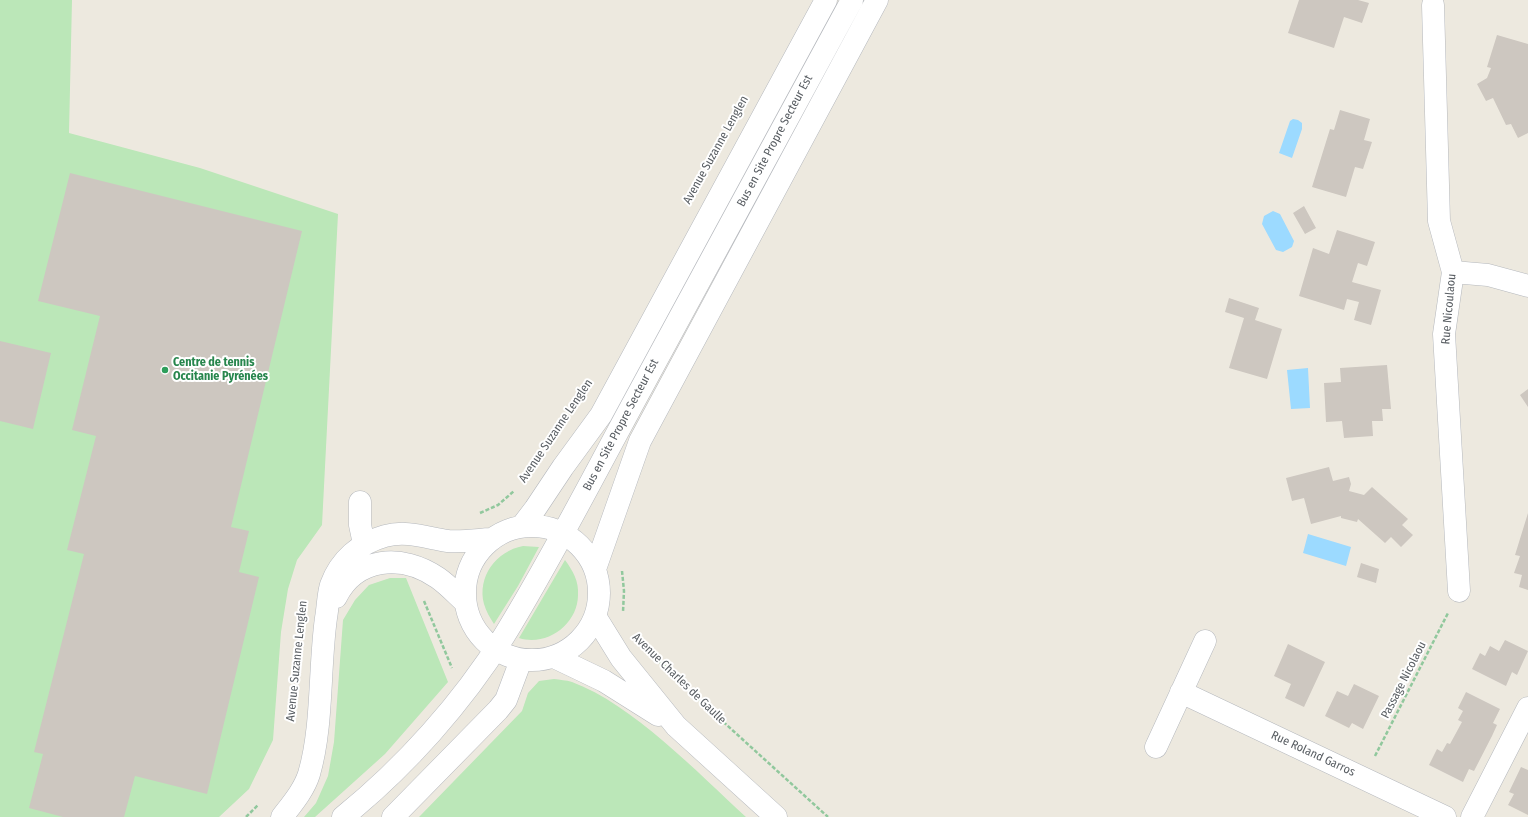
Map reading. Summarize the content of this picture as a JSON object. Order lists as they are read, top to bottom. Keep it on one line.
{"streets":{"street":["Bus en Site Propre Secteur Est","Avenue Suzanne Lenglen","Rue Nicoulaou","Avenue Charles de Gaulle","Rue Roland Garros"],"path":["Passage Nicolaou"]},"crossings":[["Rue Nicoulaou","Passage Nicolaou"],["Passage Nicolaou","Rue Roland Garros"]],"places":["Centre de tennis Occitanie Pyrénées"]}
